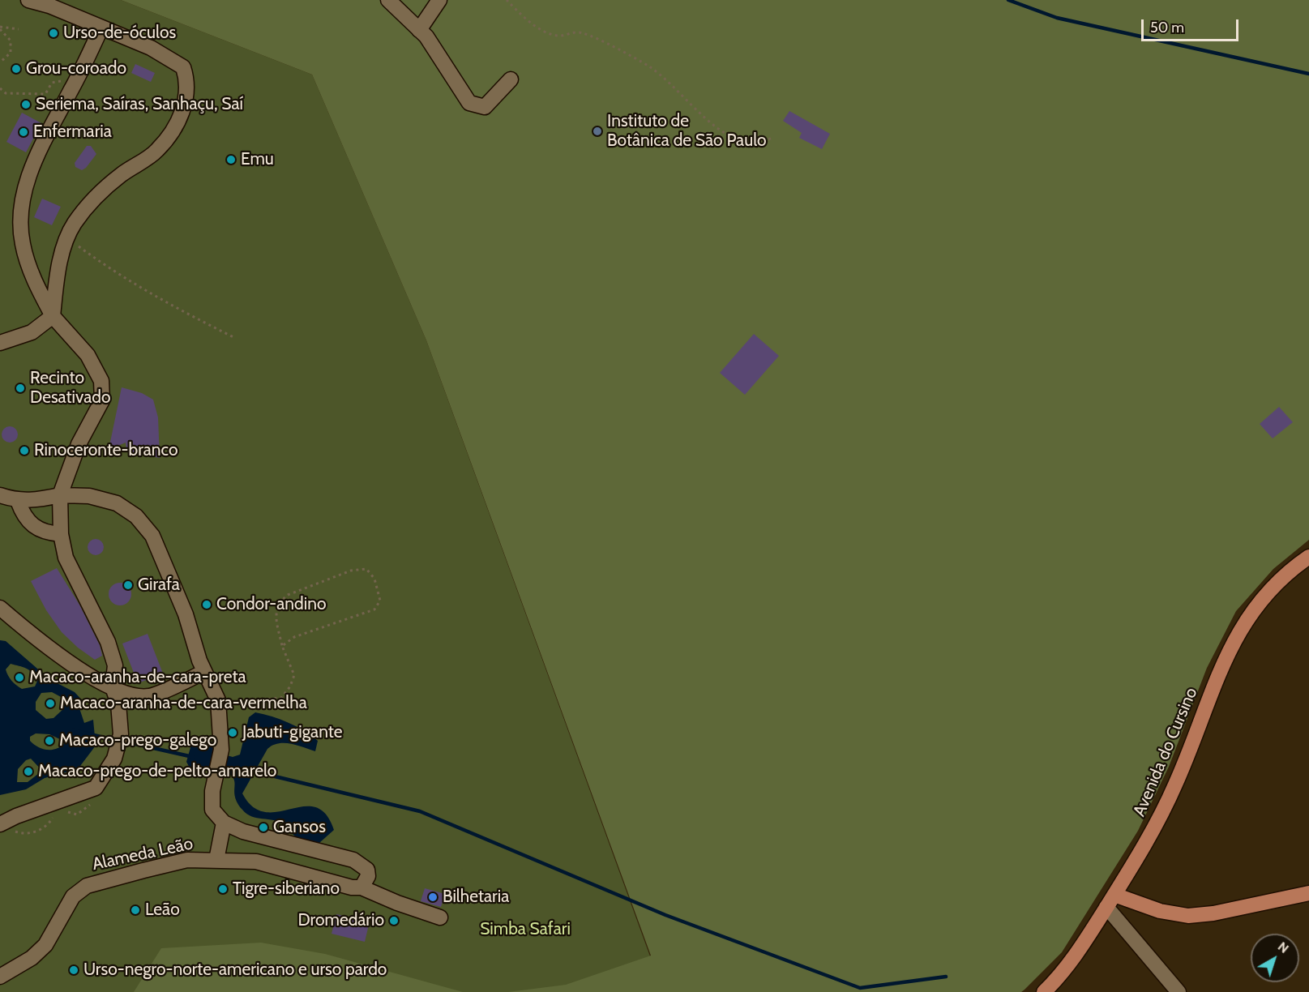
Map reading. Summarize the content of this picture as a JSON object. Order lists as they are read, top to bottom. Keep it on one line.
{"streets":{"main road":["Avenida do Cursino"],"street":["Alameda Leão"]},"parks":["Simba Safari"],"places":["Urso-de-óculos","Grou-coroado","Seriema, Saíras, Sanhaçu, Saí","Instituto de Botânica de São Paulo","Enfermaria","Emu","Recinto Desativado","Rinoceronte-branco","Girafa","Condor-andino","Macaco-aranha-de-cara-preta","Macaco-aranha-de-cara-vermelha","Jabuti-gigante","Macaco-prego-galego","Macaco-prego-de-pelto-amarelo","Gansos","Tigre-siberiano","Bilhetaria","Leão","Dromedário","Urso-negro-norte-americano e urso pardo"],"scale_bar":"50 m","north":"top right"}
